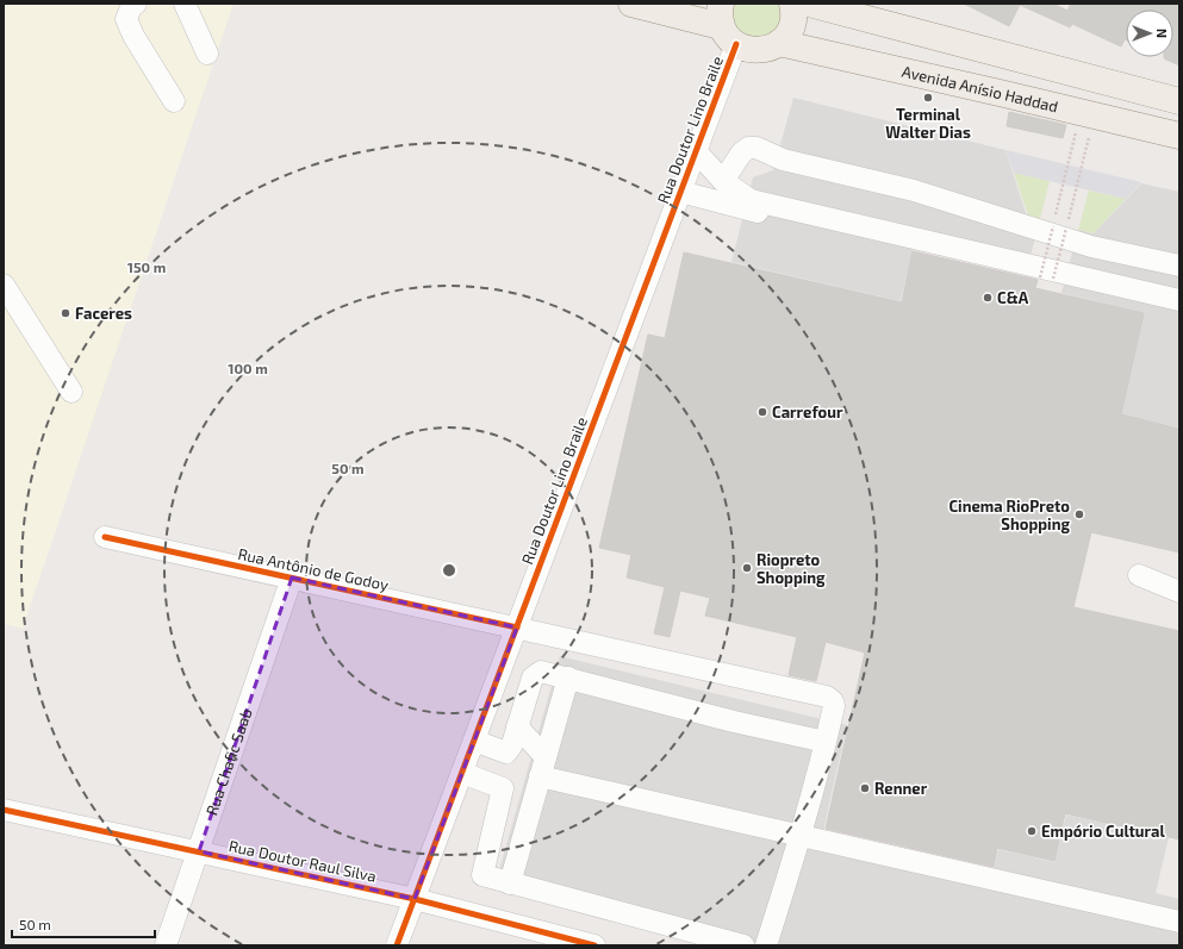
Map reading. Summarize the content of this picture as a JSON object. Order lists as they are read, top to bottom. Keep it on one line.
{"streets":{"main road":["Avenida Anísio Haddad"],"street":["Rua Doutor Lino Braile","Rua Antônio de Godoy","Rua Chafic Saab","Rua Doutor Raul Silva"]},"crossings":[["Rua Doutor Lino Braile","Rua Antônio de Godoy"],["Rua Doutor Lino Braile","Rua Doutor Raul Silva"],["Rua Antônio de Godoy","Rua Chafic Saab"],["Rua Chafic Saab","Rua Doutor Raul Silva"]],"places":["Terminal Walter Dias","C&A","Faceres","Carrefour","Cinema RioPreto Shopping","Riopreto Shopping","Renner","Empório Cultural"],"scale_bar":"50 m","north":"right","rings":["150 m","100 m","50 m"]}
